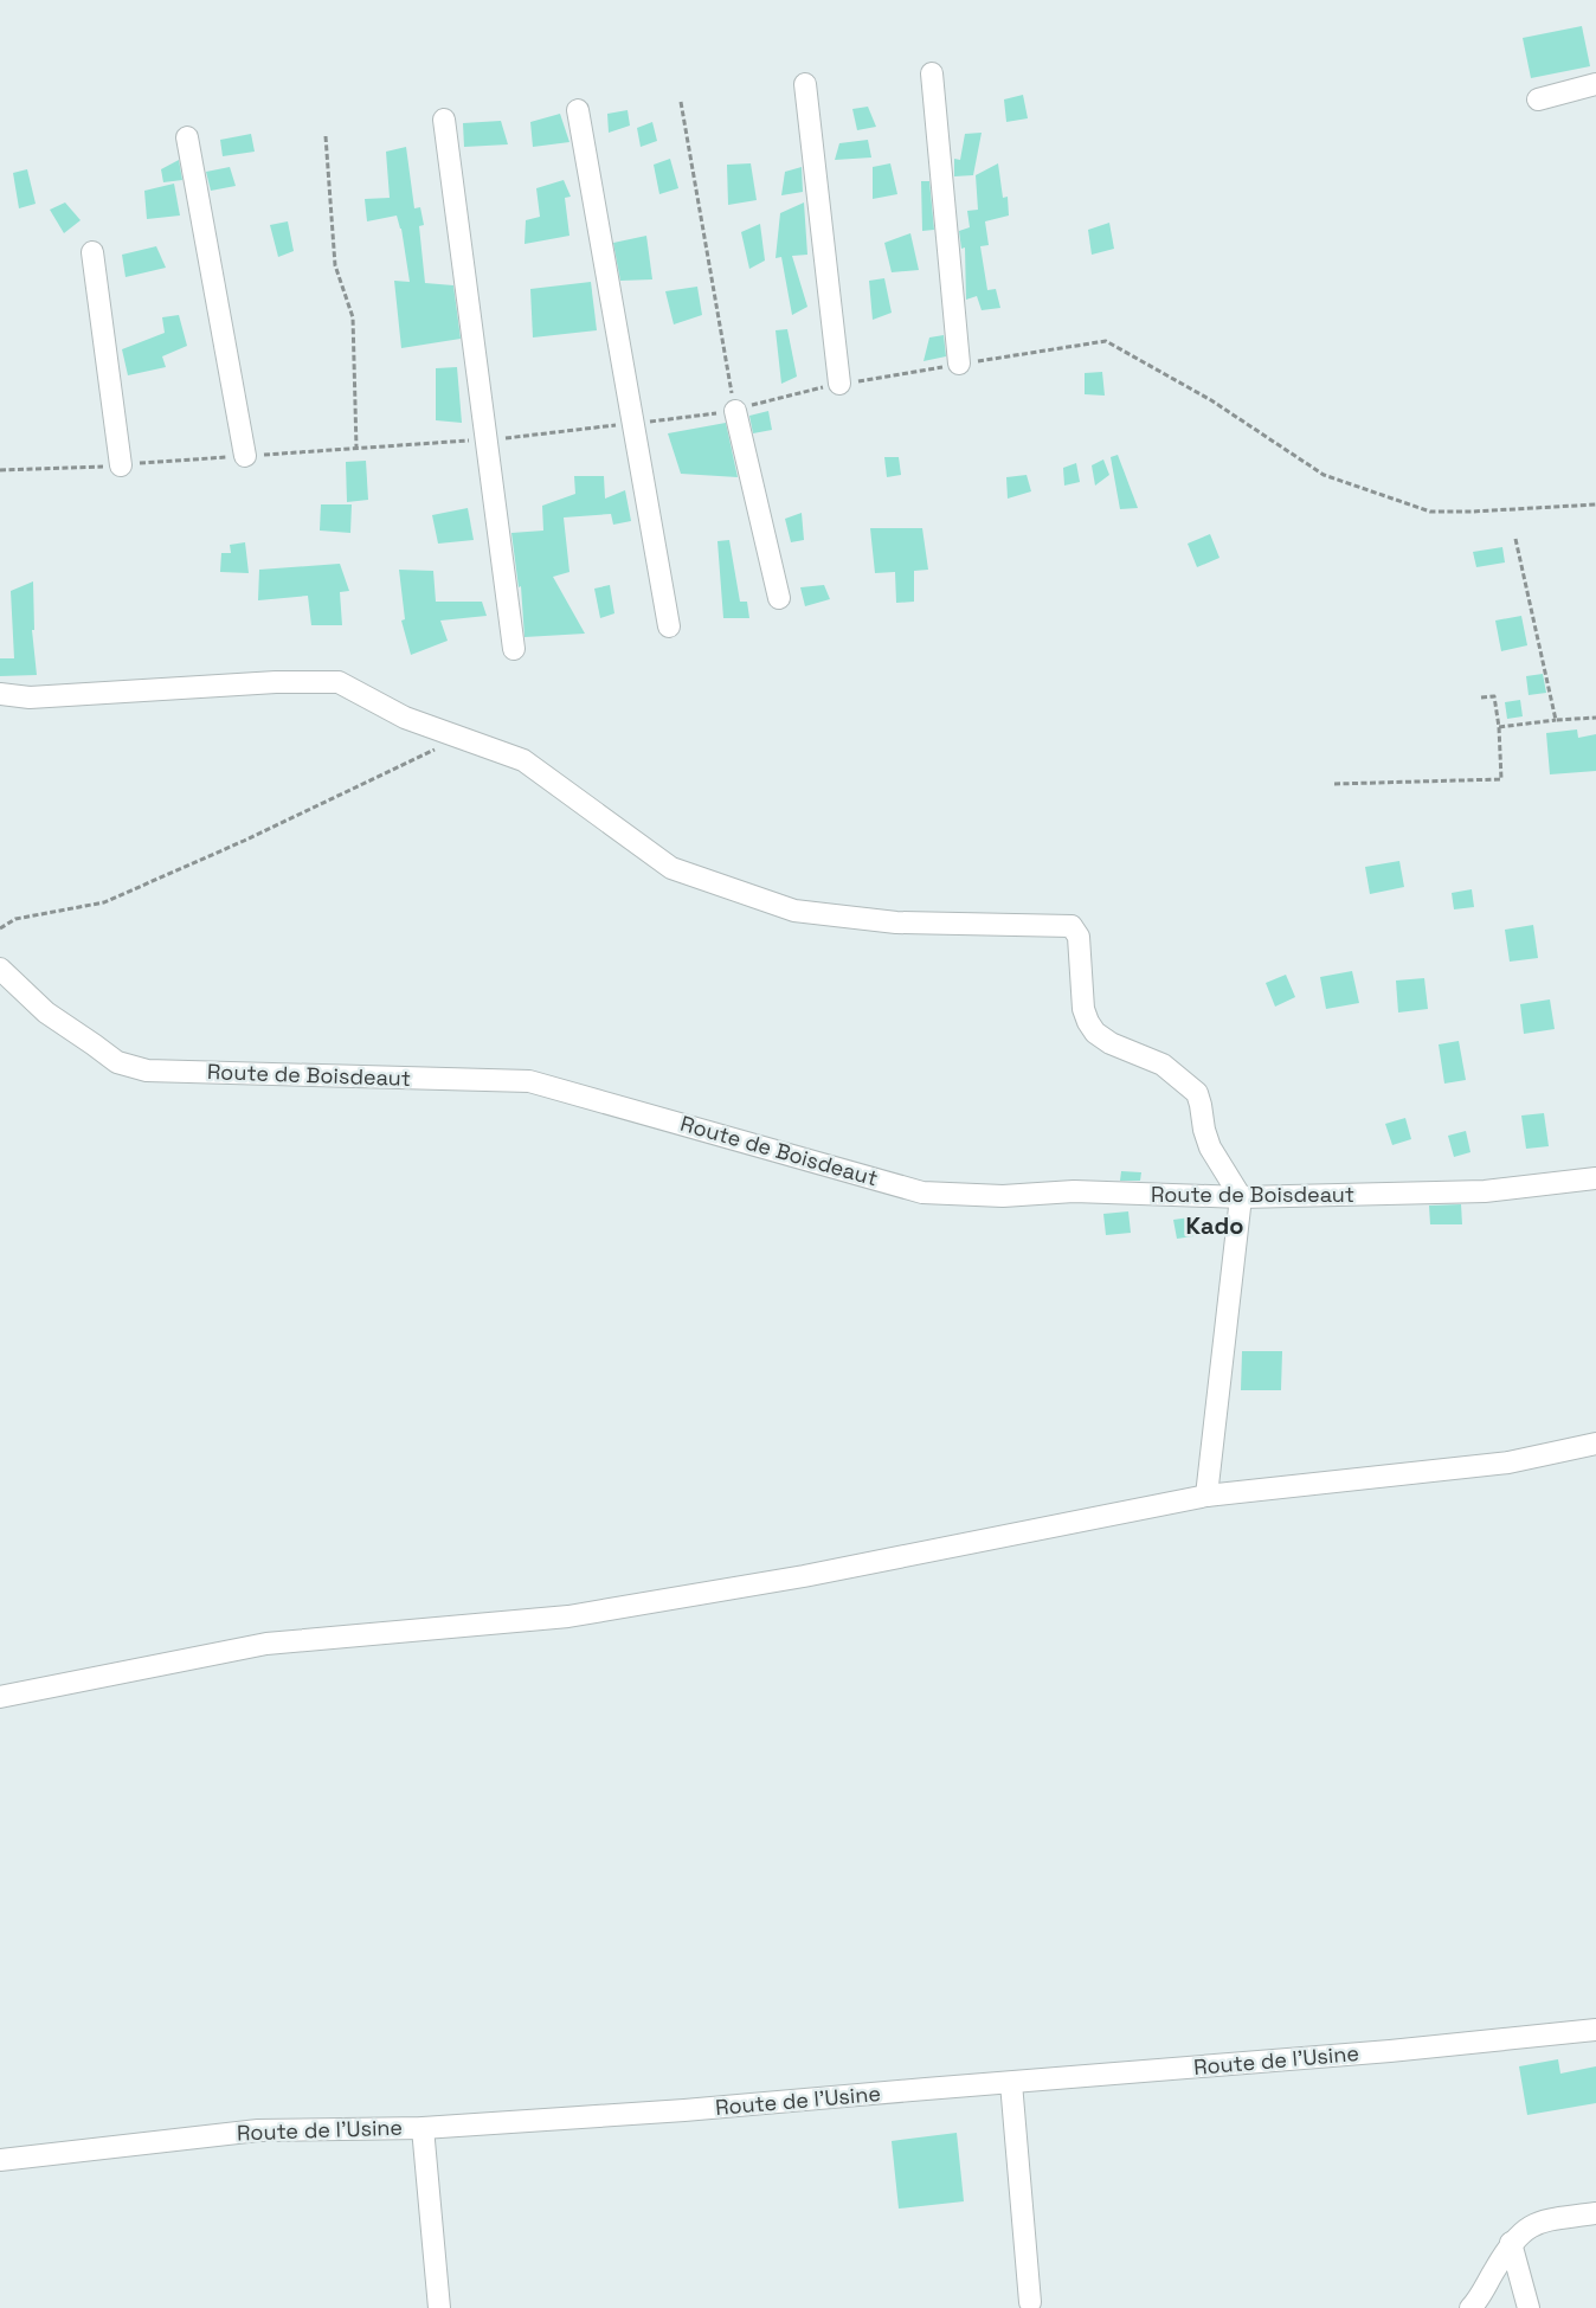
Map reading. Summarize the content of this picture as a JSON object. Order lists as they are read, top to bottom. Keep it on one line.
{"streets":{"street":["Route de Boisdeaut","Route de l'Usine"]},"districts":["Kado"]}
